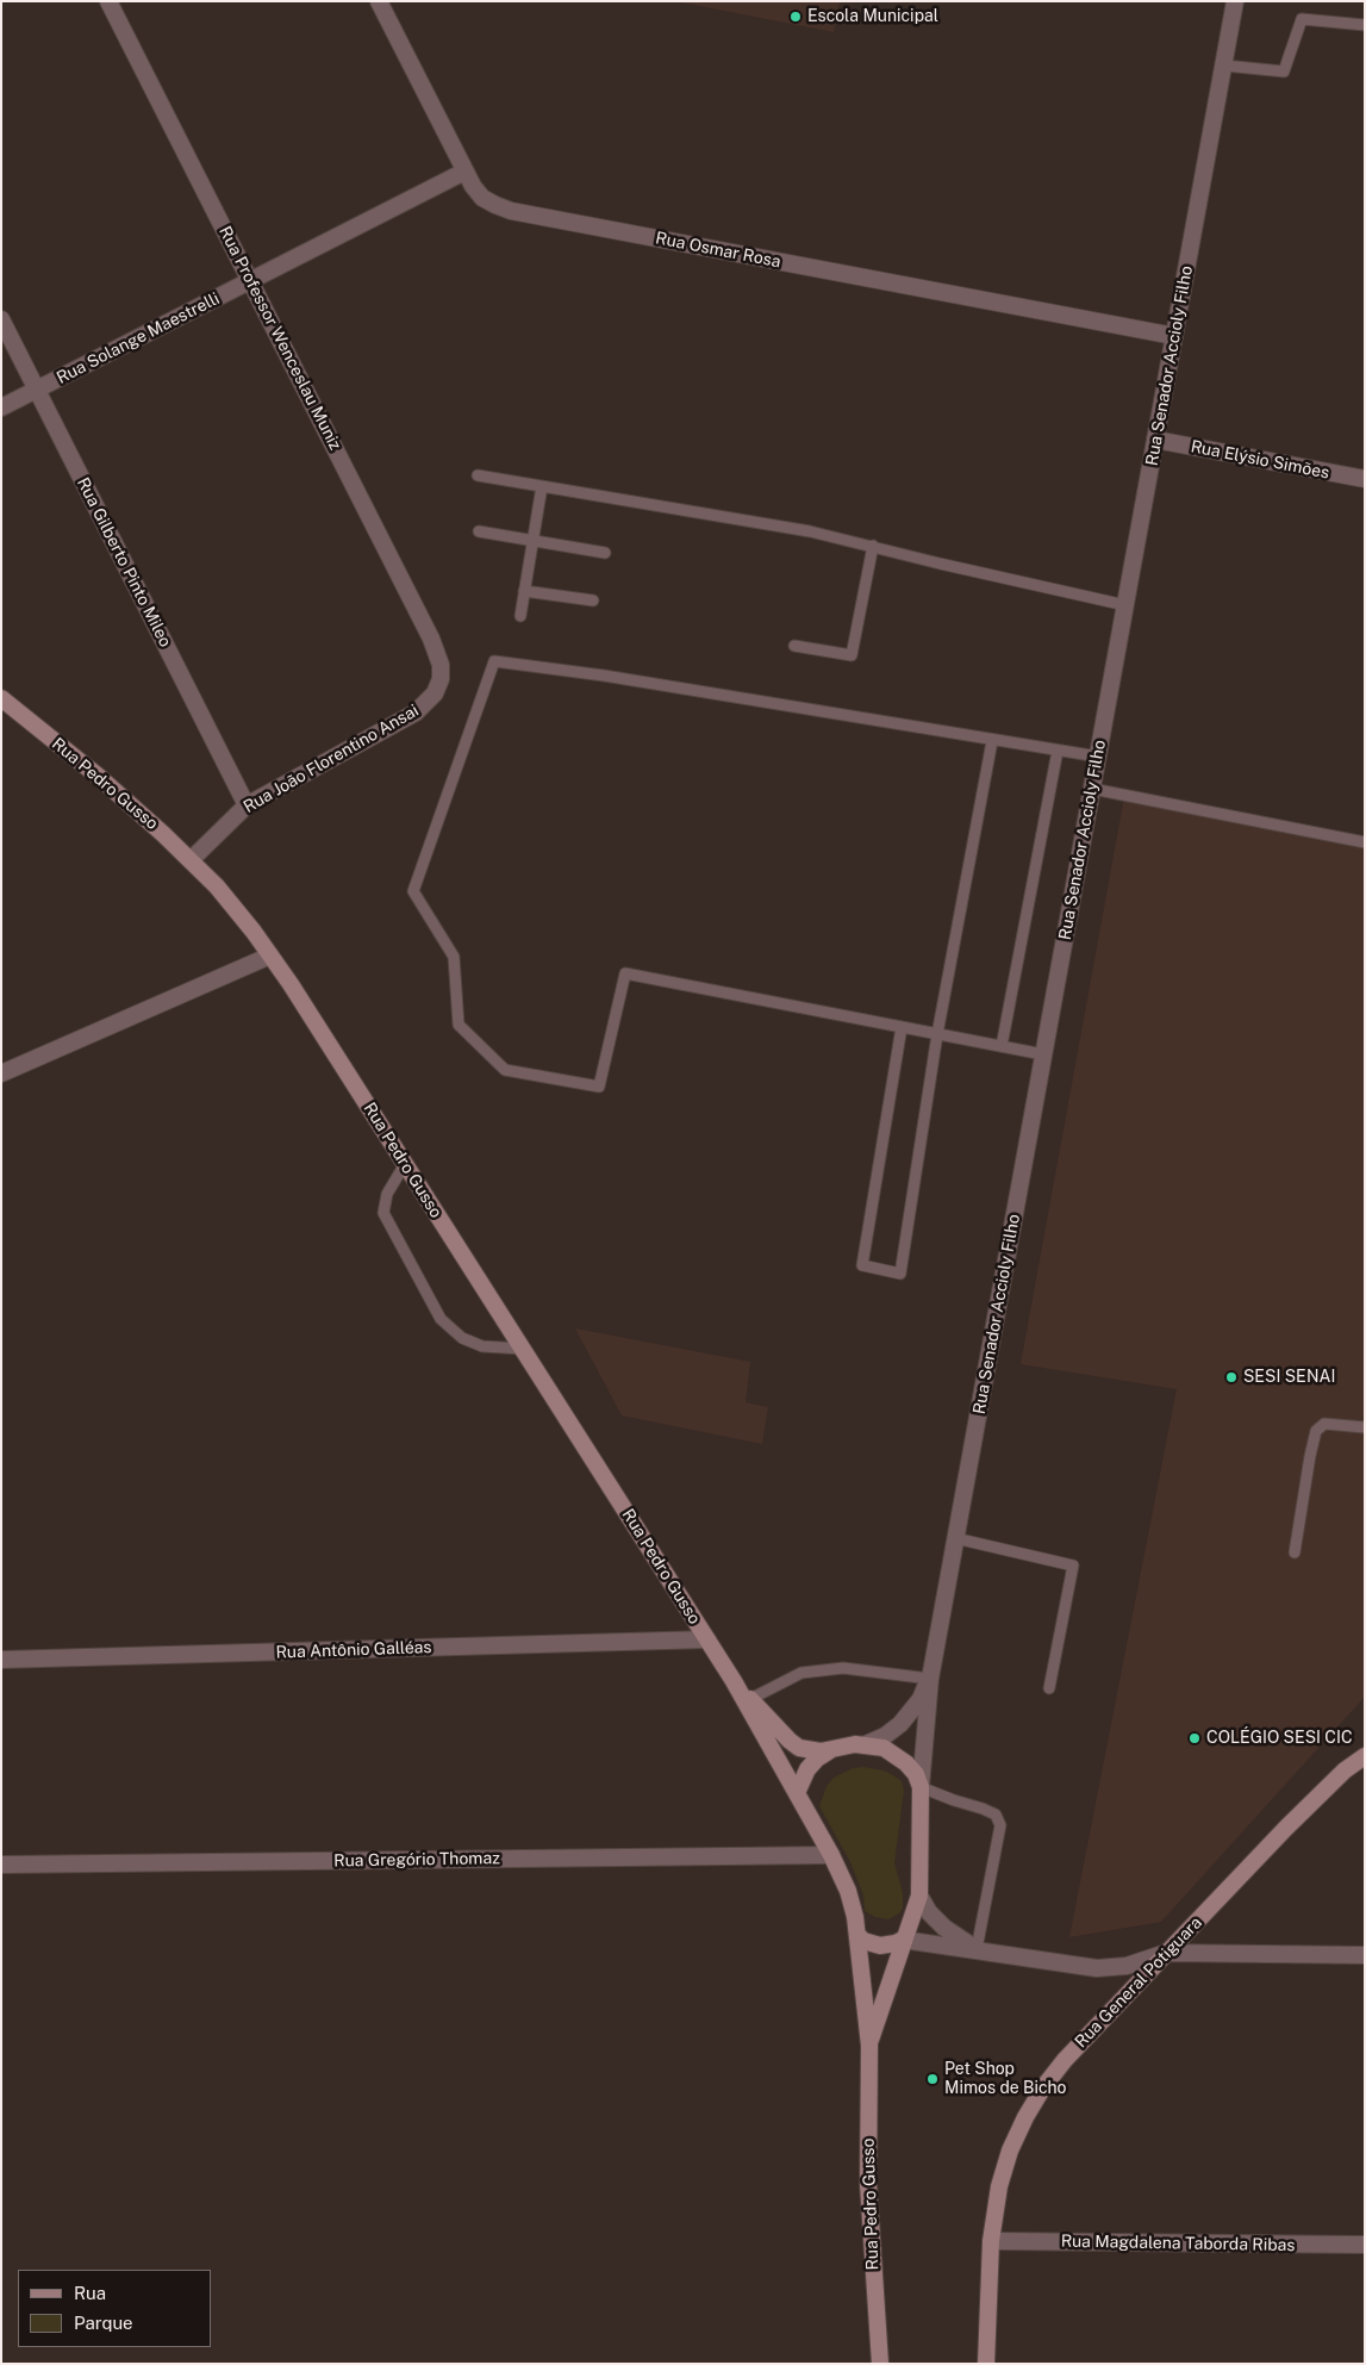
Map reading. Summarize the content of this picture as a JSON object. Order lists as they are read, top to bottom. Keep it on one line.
{"streets":{"main road":["Rua Pedro Gusso","Rua General Potiguara"],"street":["Rua Osmar Rosa","Rua Solange Maestrelli","Rua Professor Wenceslau Muniz","Rua Senador Accioly Filho","Rua Elýsio Simões","Rua Gilberto Pinto Mileo","Rua João Florentino Ansai","Rua Antônio Galléas","Rua Gregório Thomaz","Rua Magdalena Taborda Ribas"]},"crossings":[["Rua Osmar Rosa","Rua Solange Maestrelli"],["Rua Osmar Rosa","Rua Senador Accioly Filho"],["Rua Solange Maestrelli","Rua Professor Wenceslau Muniz"],["Rua Solange Maestrelli","Rua Gilberto Pinto Mileo"],["Rua Professor Wenceslau Muniz","Rua João Florentino Ansai"],["Rua Senador Accioly Filho","Rua Elýsio Simões"],["Rua Senador Accioly Filho","Rua Pedro Gusso"],["Rua Gilberto Pinto Mileo","Rua João Florentino Ansai"],["Rua João Florentino Ansai","Rua Pedro Gusso"],["Rua Pedro Gusso","Rua Antônio Galléas"],["Rua Pedro Gusso","Rua Gregório Thomaz"],["Rua General Potiguara","Rua Magdalena Taborda Ribas"]],"places":["Escola Municipal","SESI SENAI","COLÉGIO SESI CIC","Pet Shop Mimos de Bicho"],"legend":["Rua","Parque"]}
